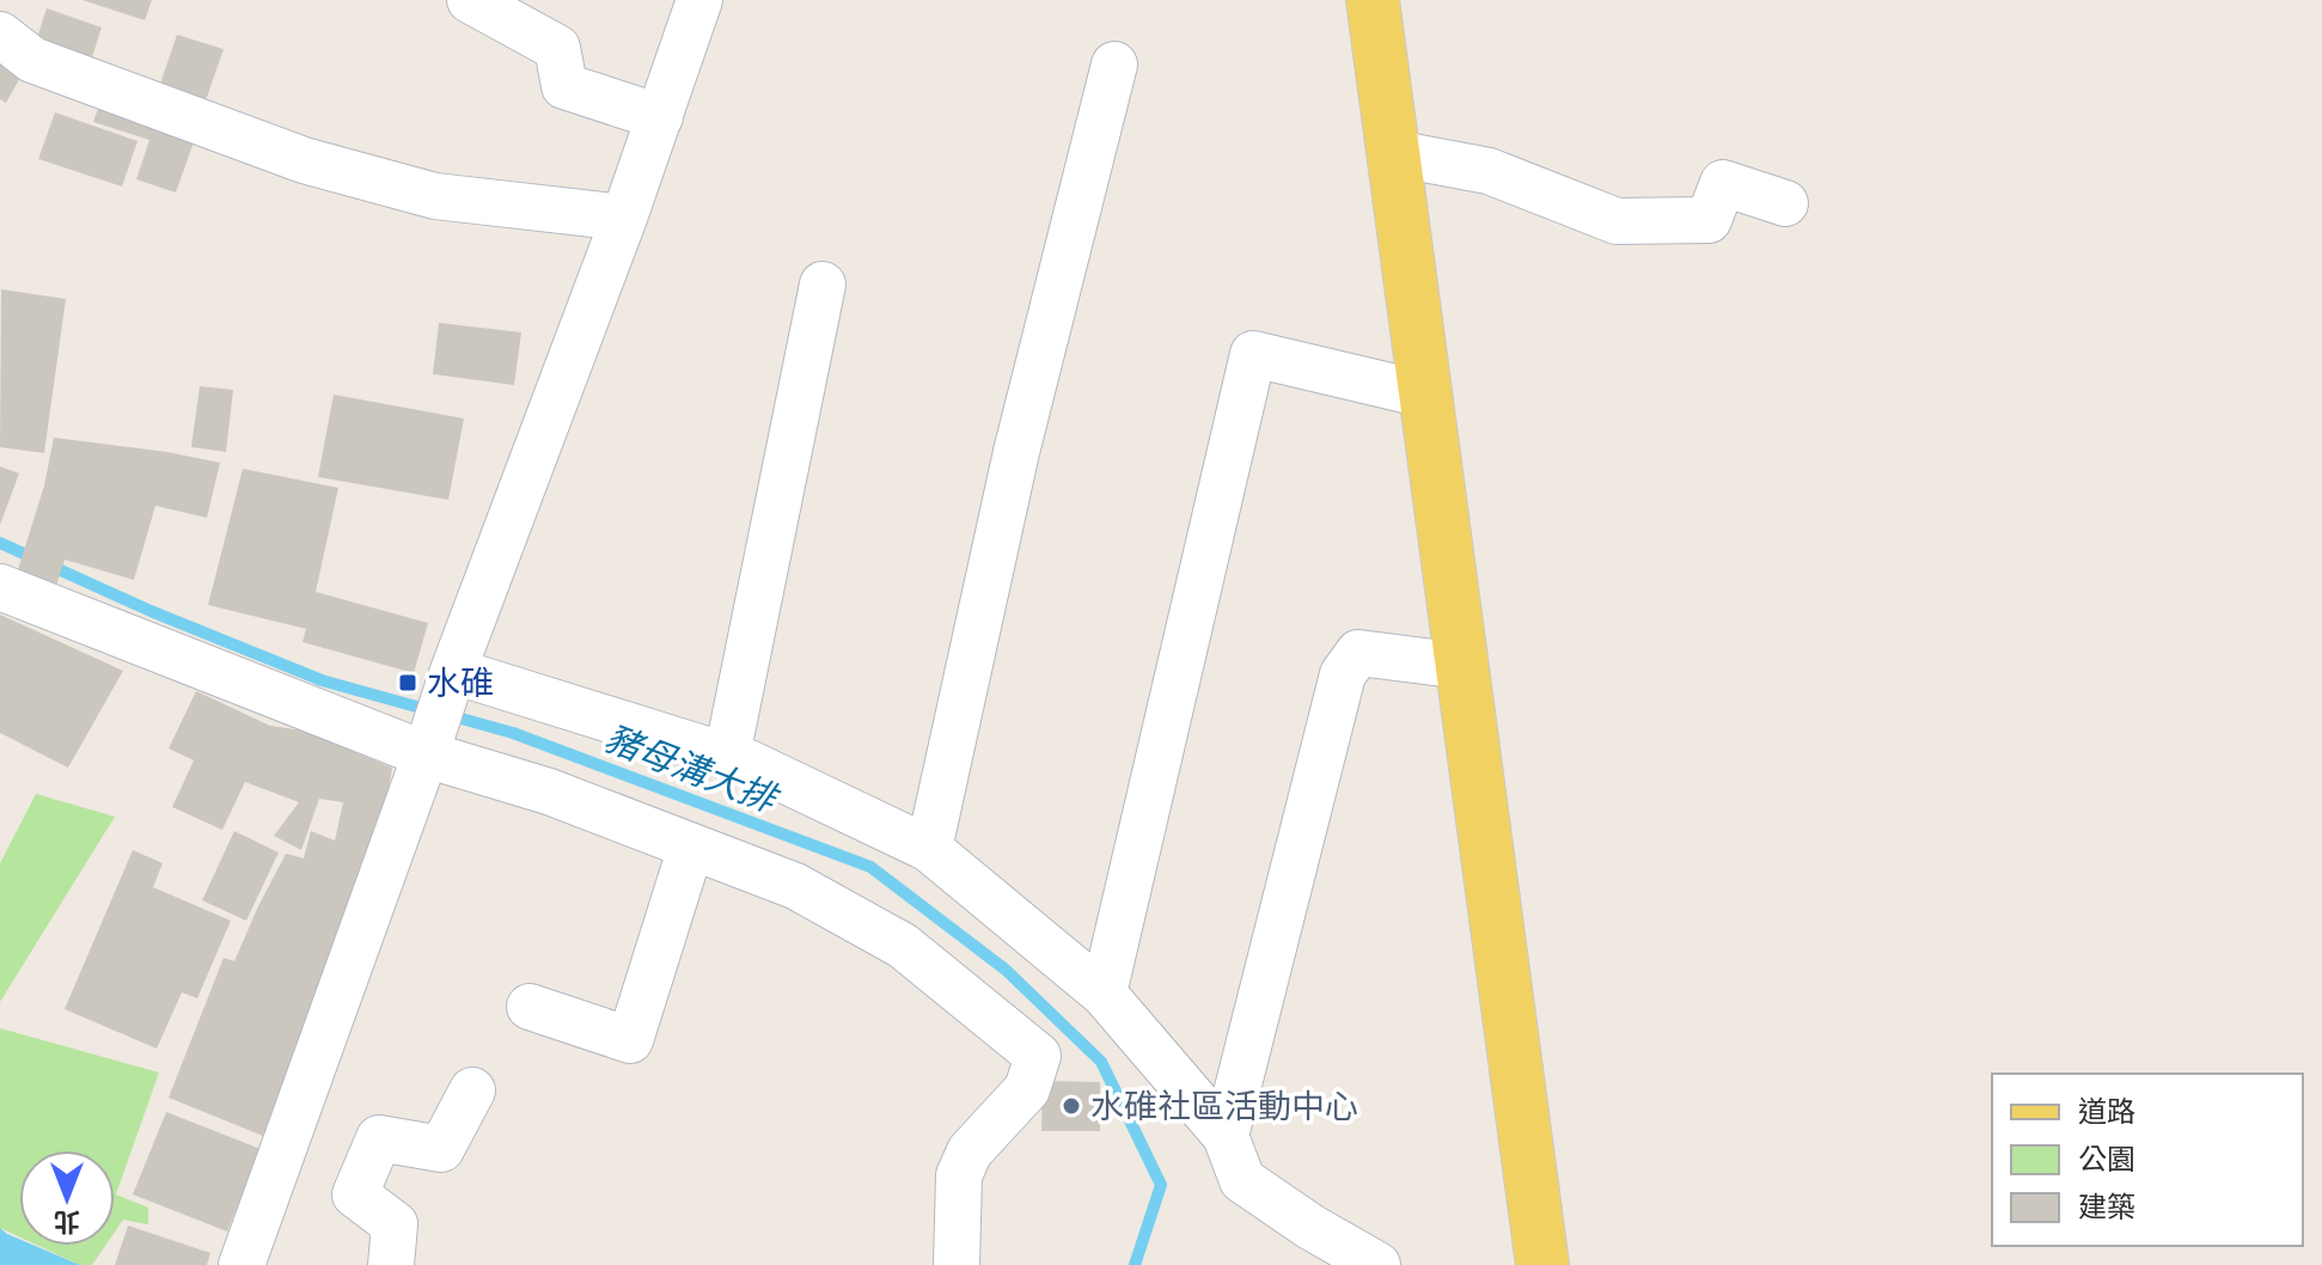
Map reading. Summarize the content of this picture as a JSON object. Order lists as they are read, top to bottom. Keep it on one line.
{"water":["豬母溝大排"],"places":{"transit":["水碓"],"other":["水碓社區活動中心"]},"legend":["道路","公園","建築"],"north":"bottom"}
